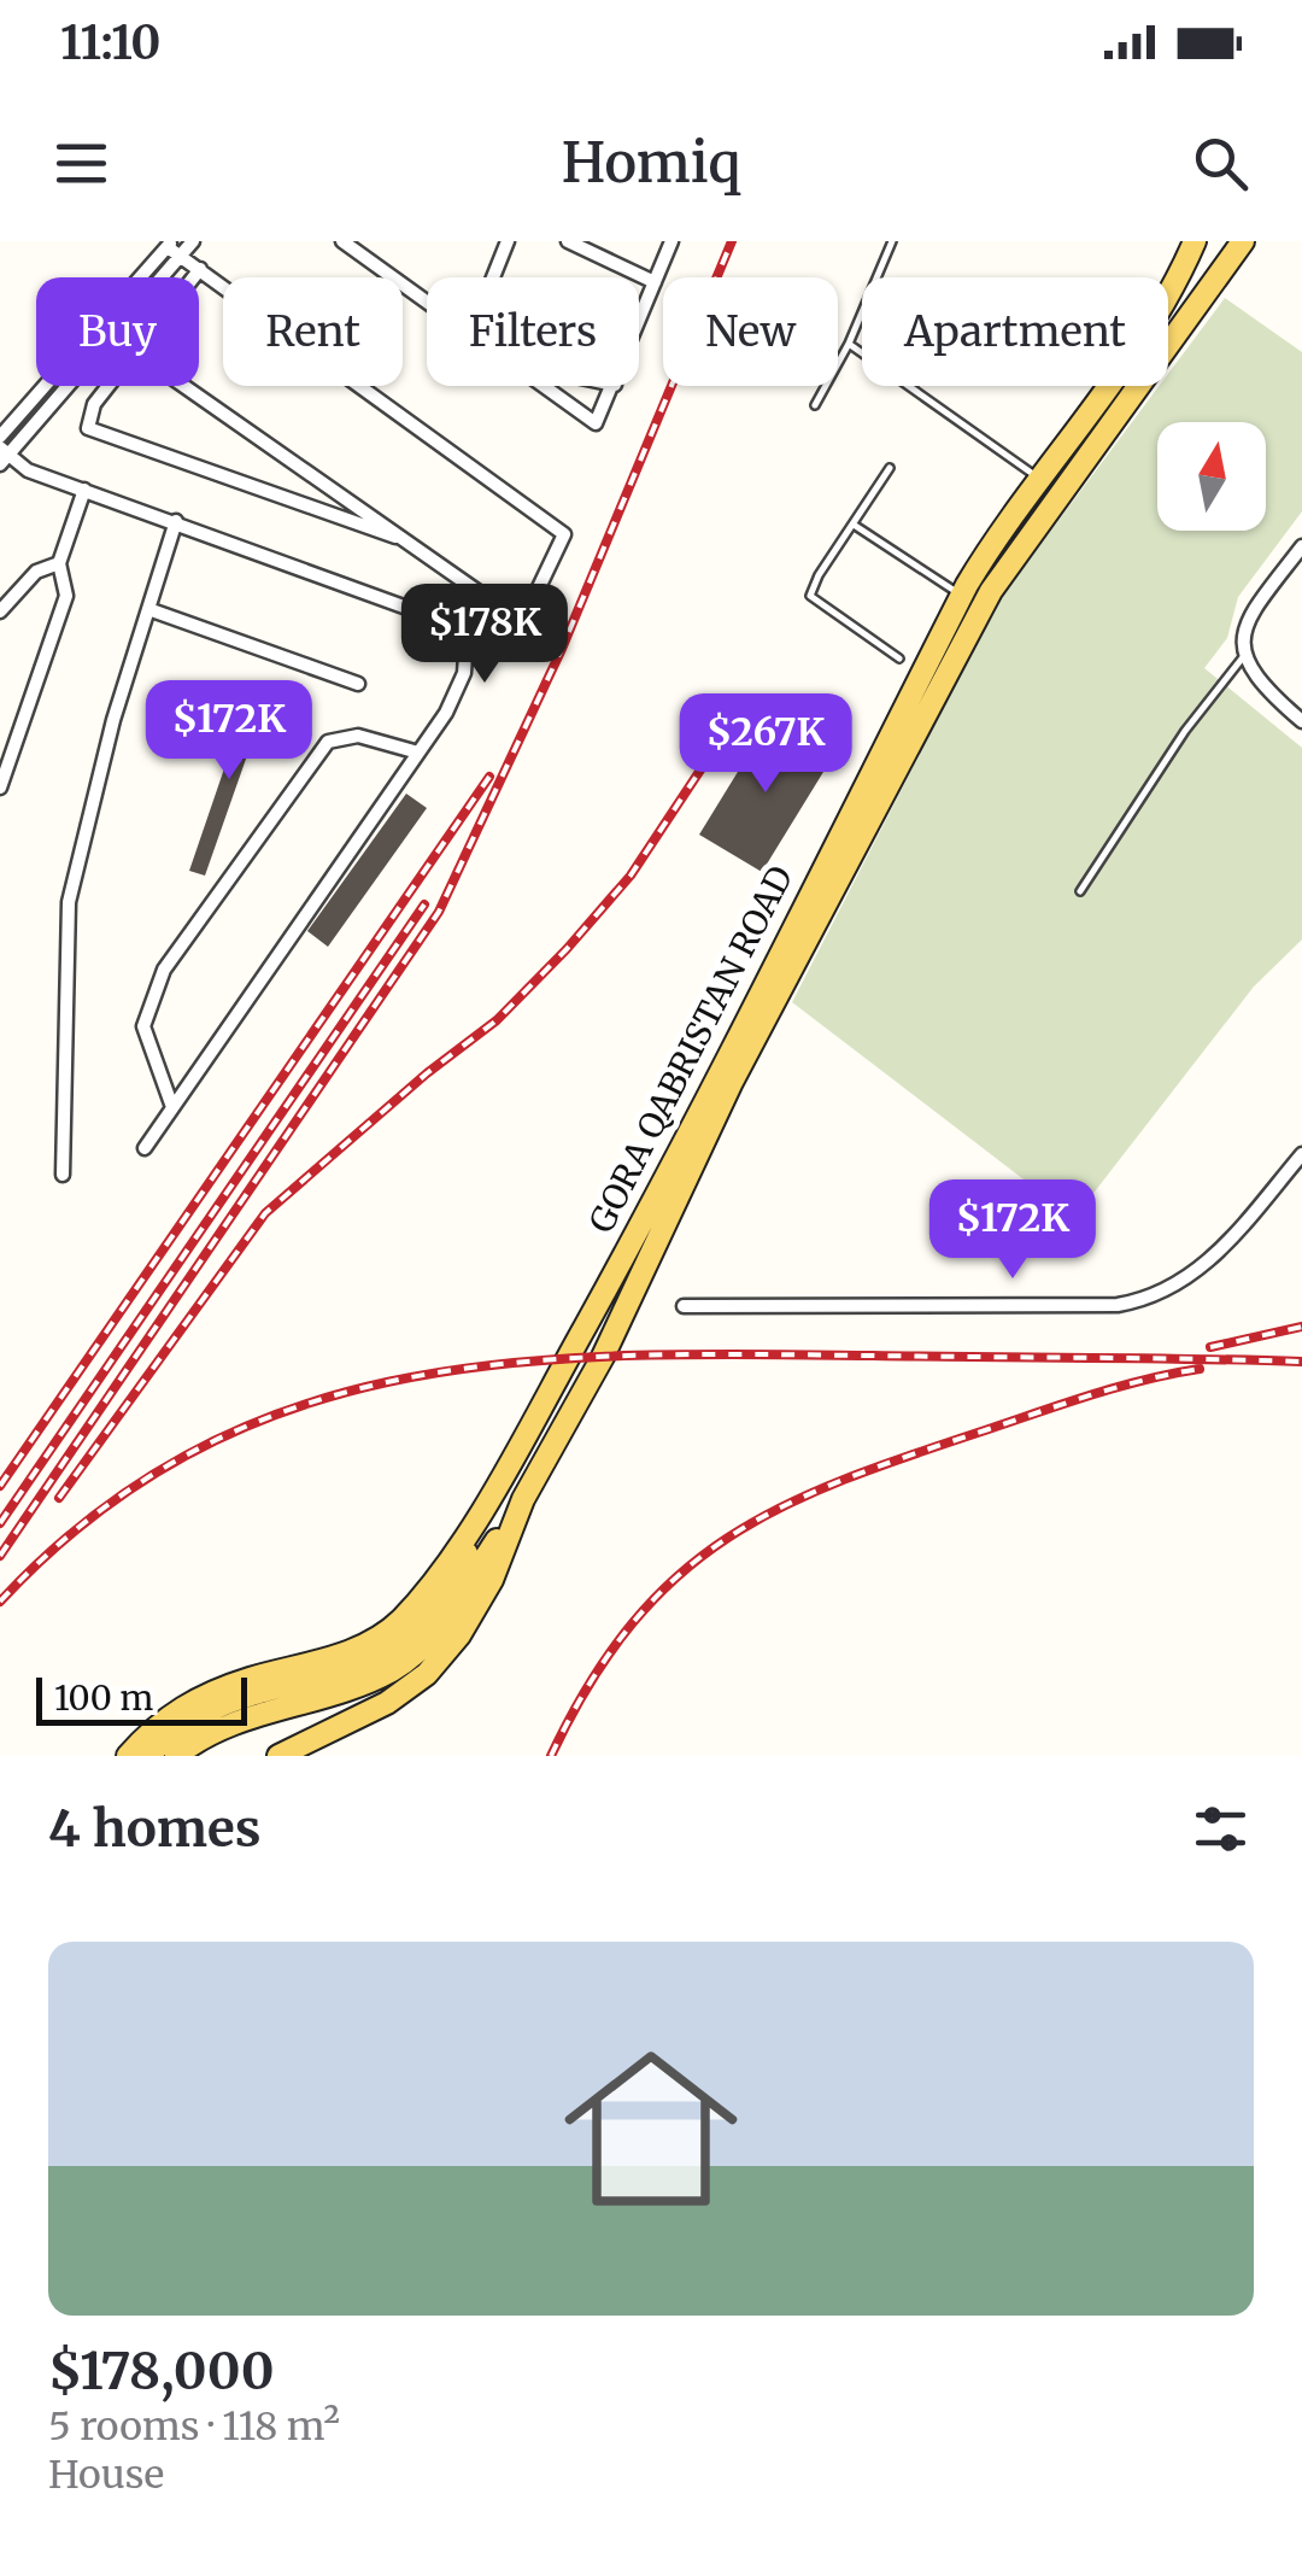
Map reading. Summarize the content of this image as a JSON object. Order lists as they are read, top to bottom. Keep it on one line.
{"streets":{"main road":["GORA QABRISTAN ROAD"]},"scale_bar":"100 m","north":"top","page":{"status":"11:10","header":"Homiq","chip":["Buy","Rent","Filters","New","Apartment"],"price":["$178K","$172K","$267K","$172K"],"scale":"100 m","heading":"4 homes","list":[{"name":"$178,000","note":"5 rooms · 118 m² · House"}]}}
